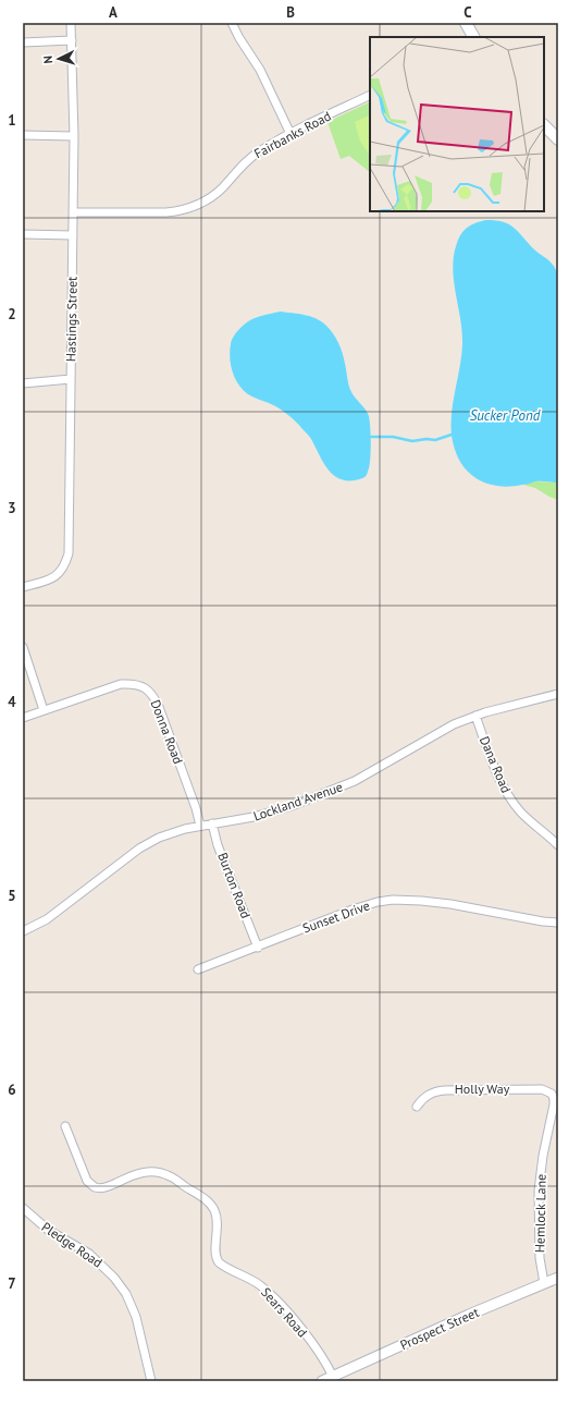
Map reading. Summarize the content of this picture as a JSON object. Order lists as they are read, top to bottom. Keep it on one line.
{"streets":{"street":["Fairbanks Road","Hastings Street","Donna Road","Dana Road","Lockland Avenue","Burton Road","Sunset Drive","Holly Way","Hemlock Lane","Pledge Road","Sears Road","Prospect Street"]},"crossings":[["Fairbanks Road","Hastings Street"],["Donna Road","Lockland Avenue"],["Dana Road","Lockland Avenue"],["Lockland Avenue","Burton Road"],["Burton Road","Sunset Drive"],["Holly Way","Hemlock Lane"],["Hemlock Lane","Prospect Street"],["Sears Road","Prospect Street"]],"water":["Sucker Pond"],"north":"left","grid":{"columns":["A","B","C"],"rows":["1","2","3","4","5","6","7"]}}
